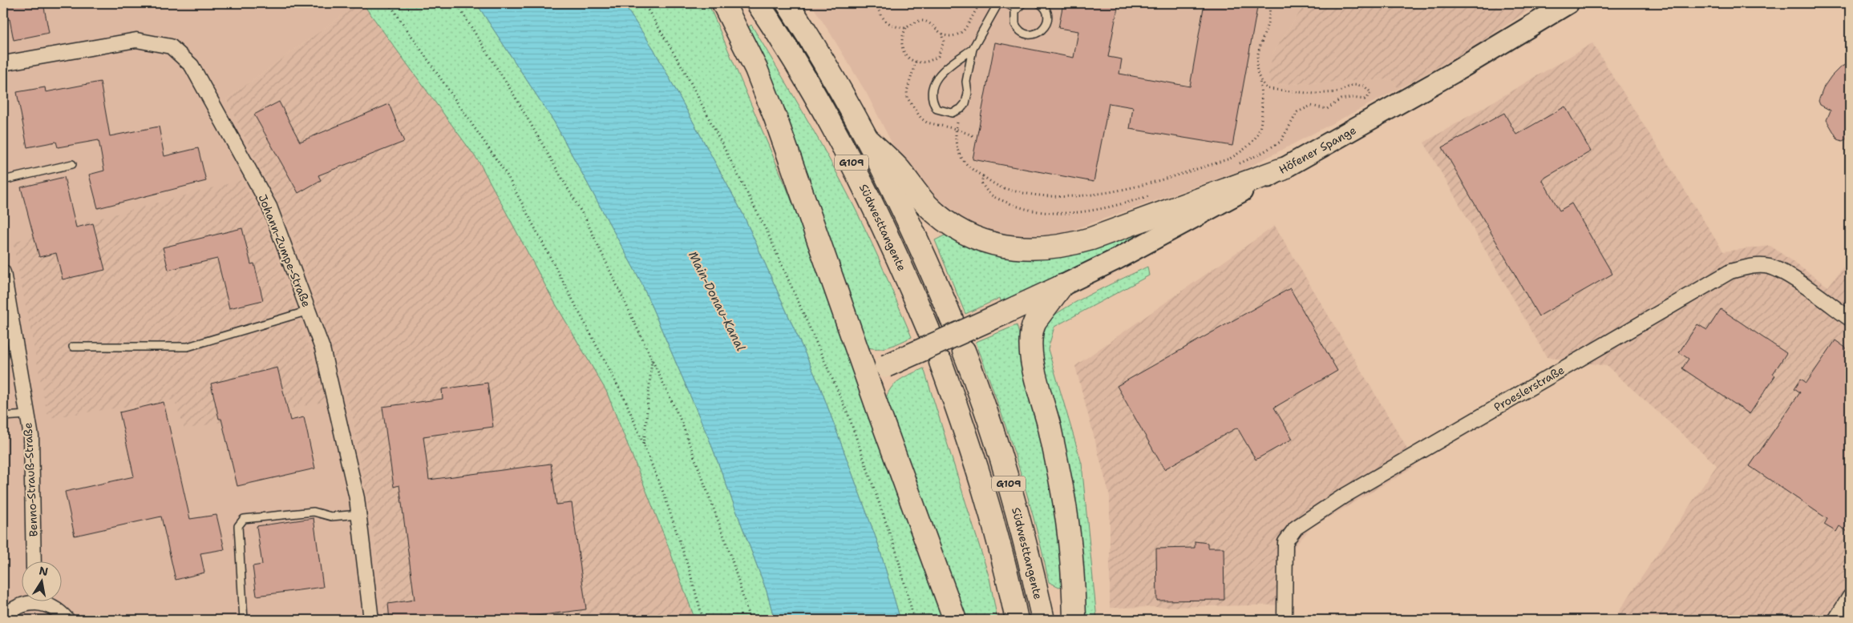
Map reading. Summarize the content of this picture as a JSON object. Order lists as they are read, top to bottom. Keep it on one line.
{"streets":{"highway":["G109","Südwesttangente"],"main road":["Höfener Spange"],"street":["Johann-Zumpe-Straße","Proeslerstraße","Benno-Strauß-Straße"]},"water":["Main-Donau-Kanal"],"north":"top"}
